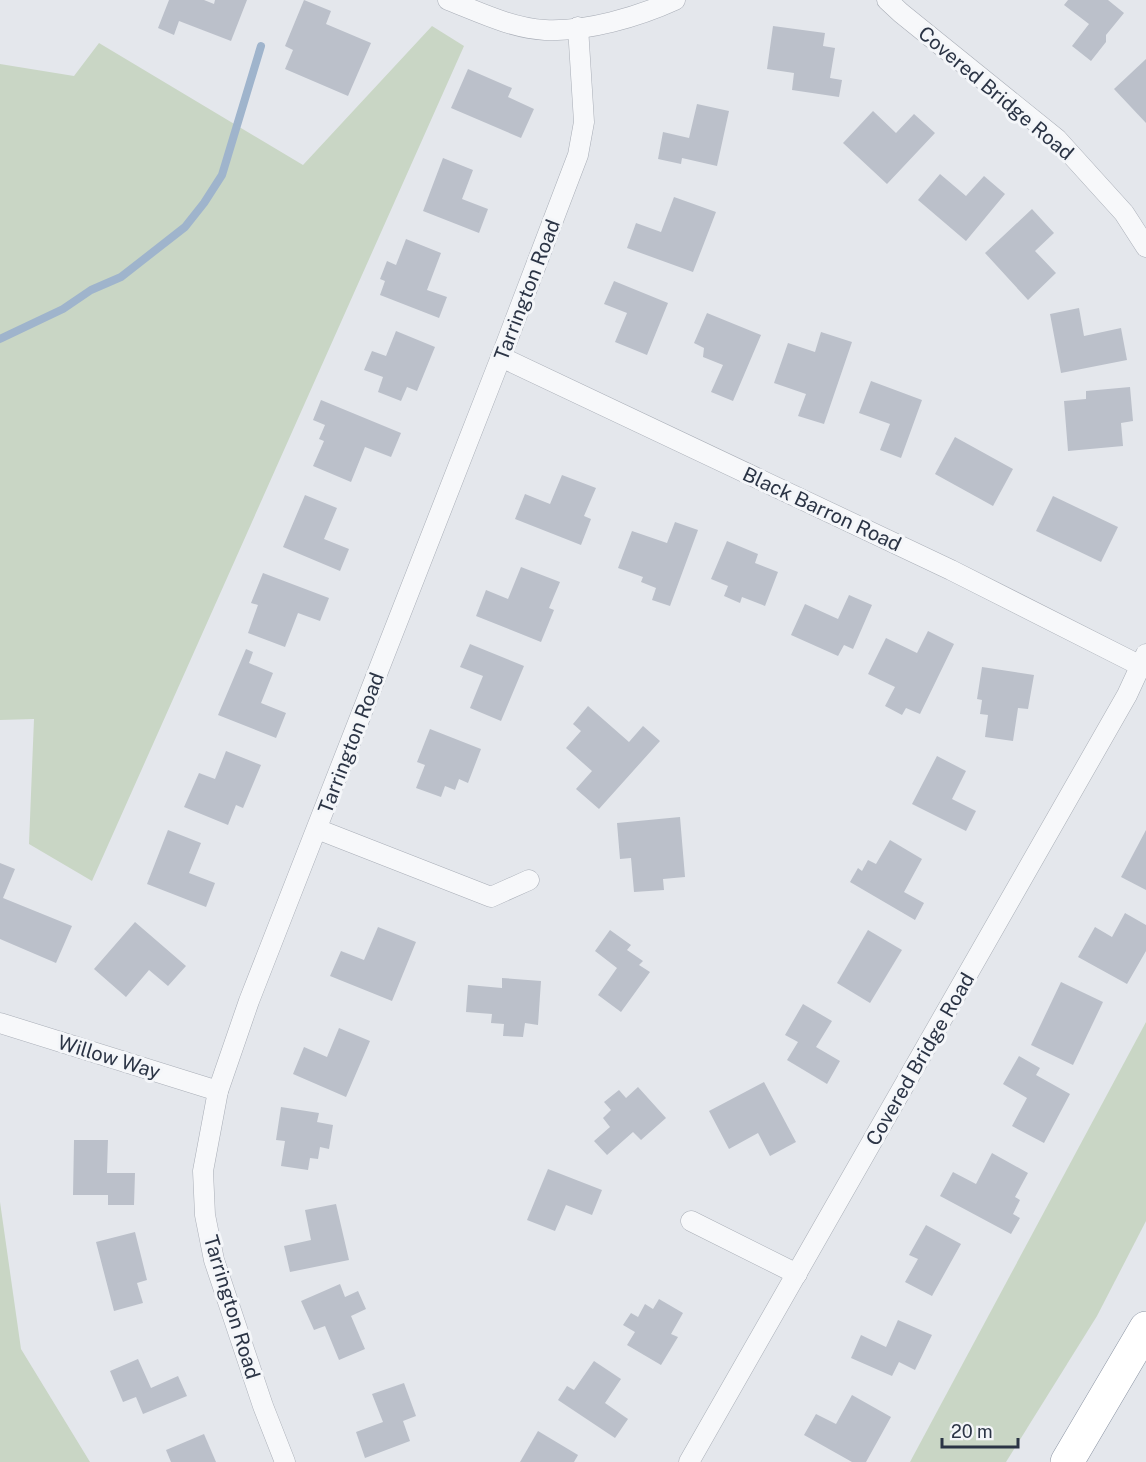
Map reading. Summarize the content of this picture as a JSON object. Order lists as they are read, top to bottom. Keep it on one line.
{"streets":{"street":["Covered Bridge Road","Tarrington Road","Black Barron Road","Willow Way"]},"crossings":[["Covered Bridge Road","Black Barron Road"],["Tarrington Road","Black Barron Road"],["Tarrington Road","Willow Way"]],"scale_bar":"20 m"}
